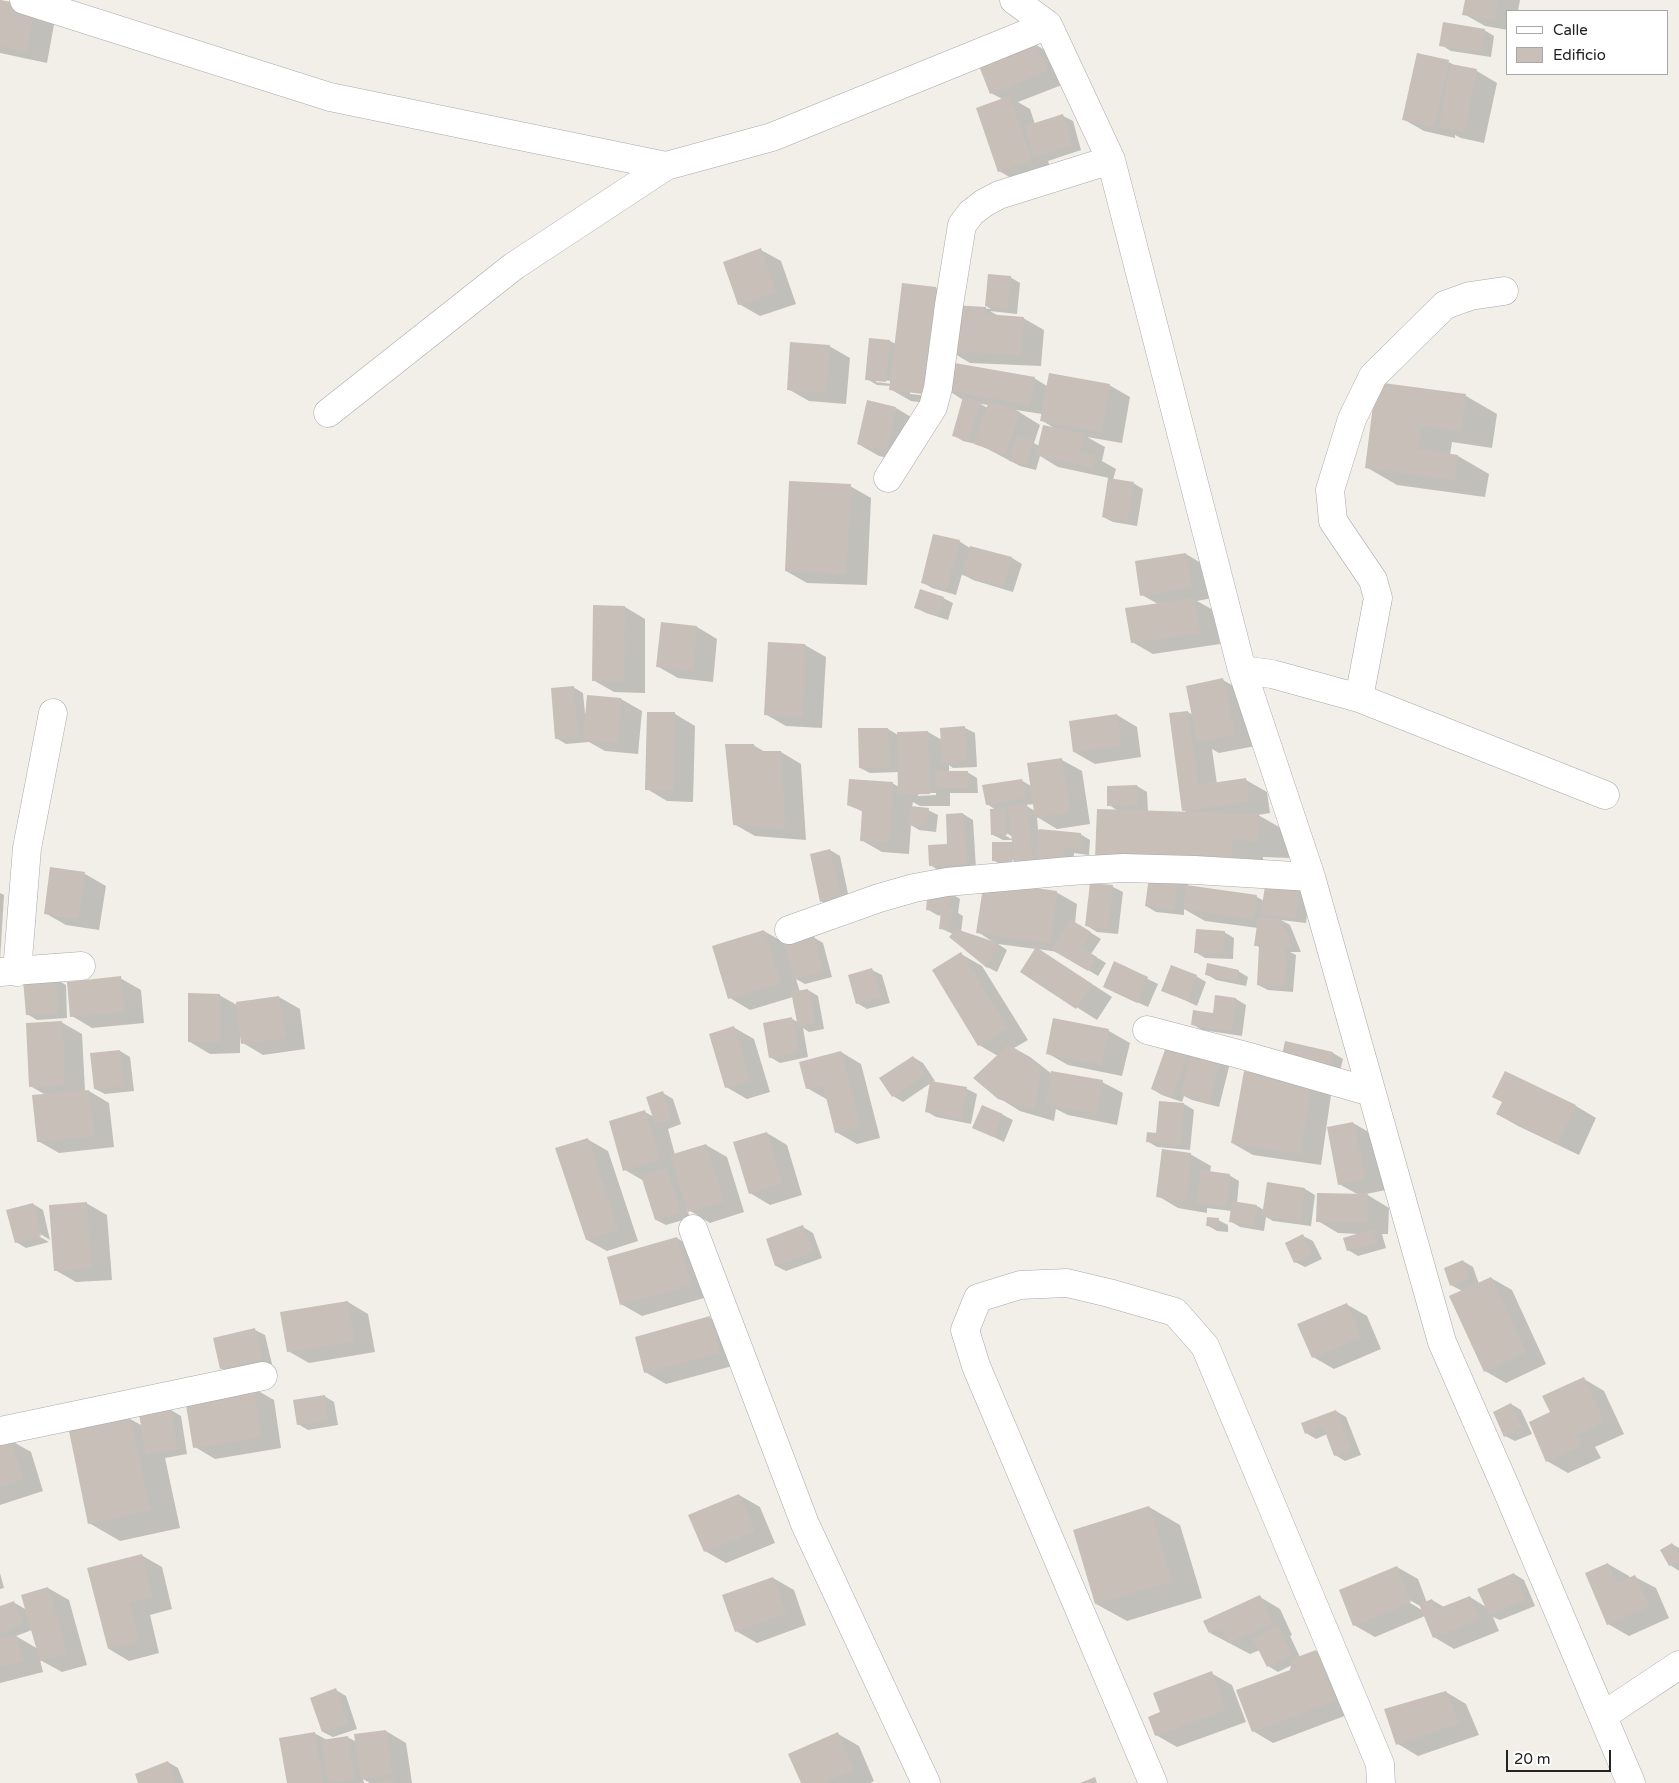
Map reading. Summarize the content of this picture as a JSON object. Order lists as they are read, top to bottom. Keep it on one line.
{"legend":["Calle","Edificio"],"scale_bar":"20 m"}
